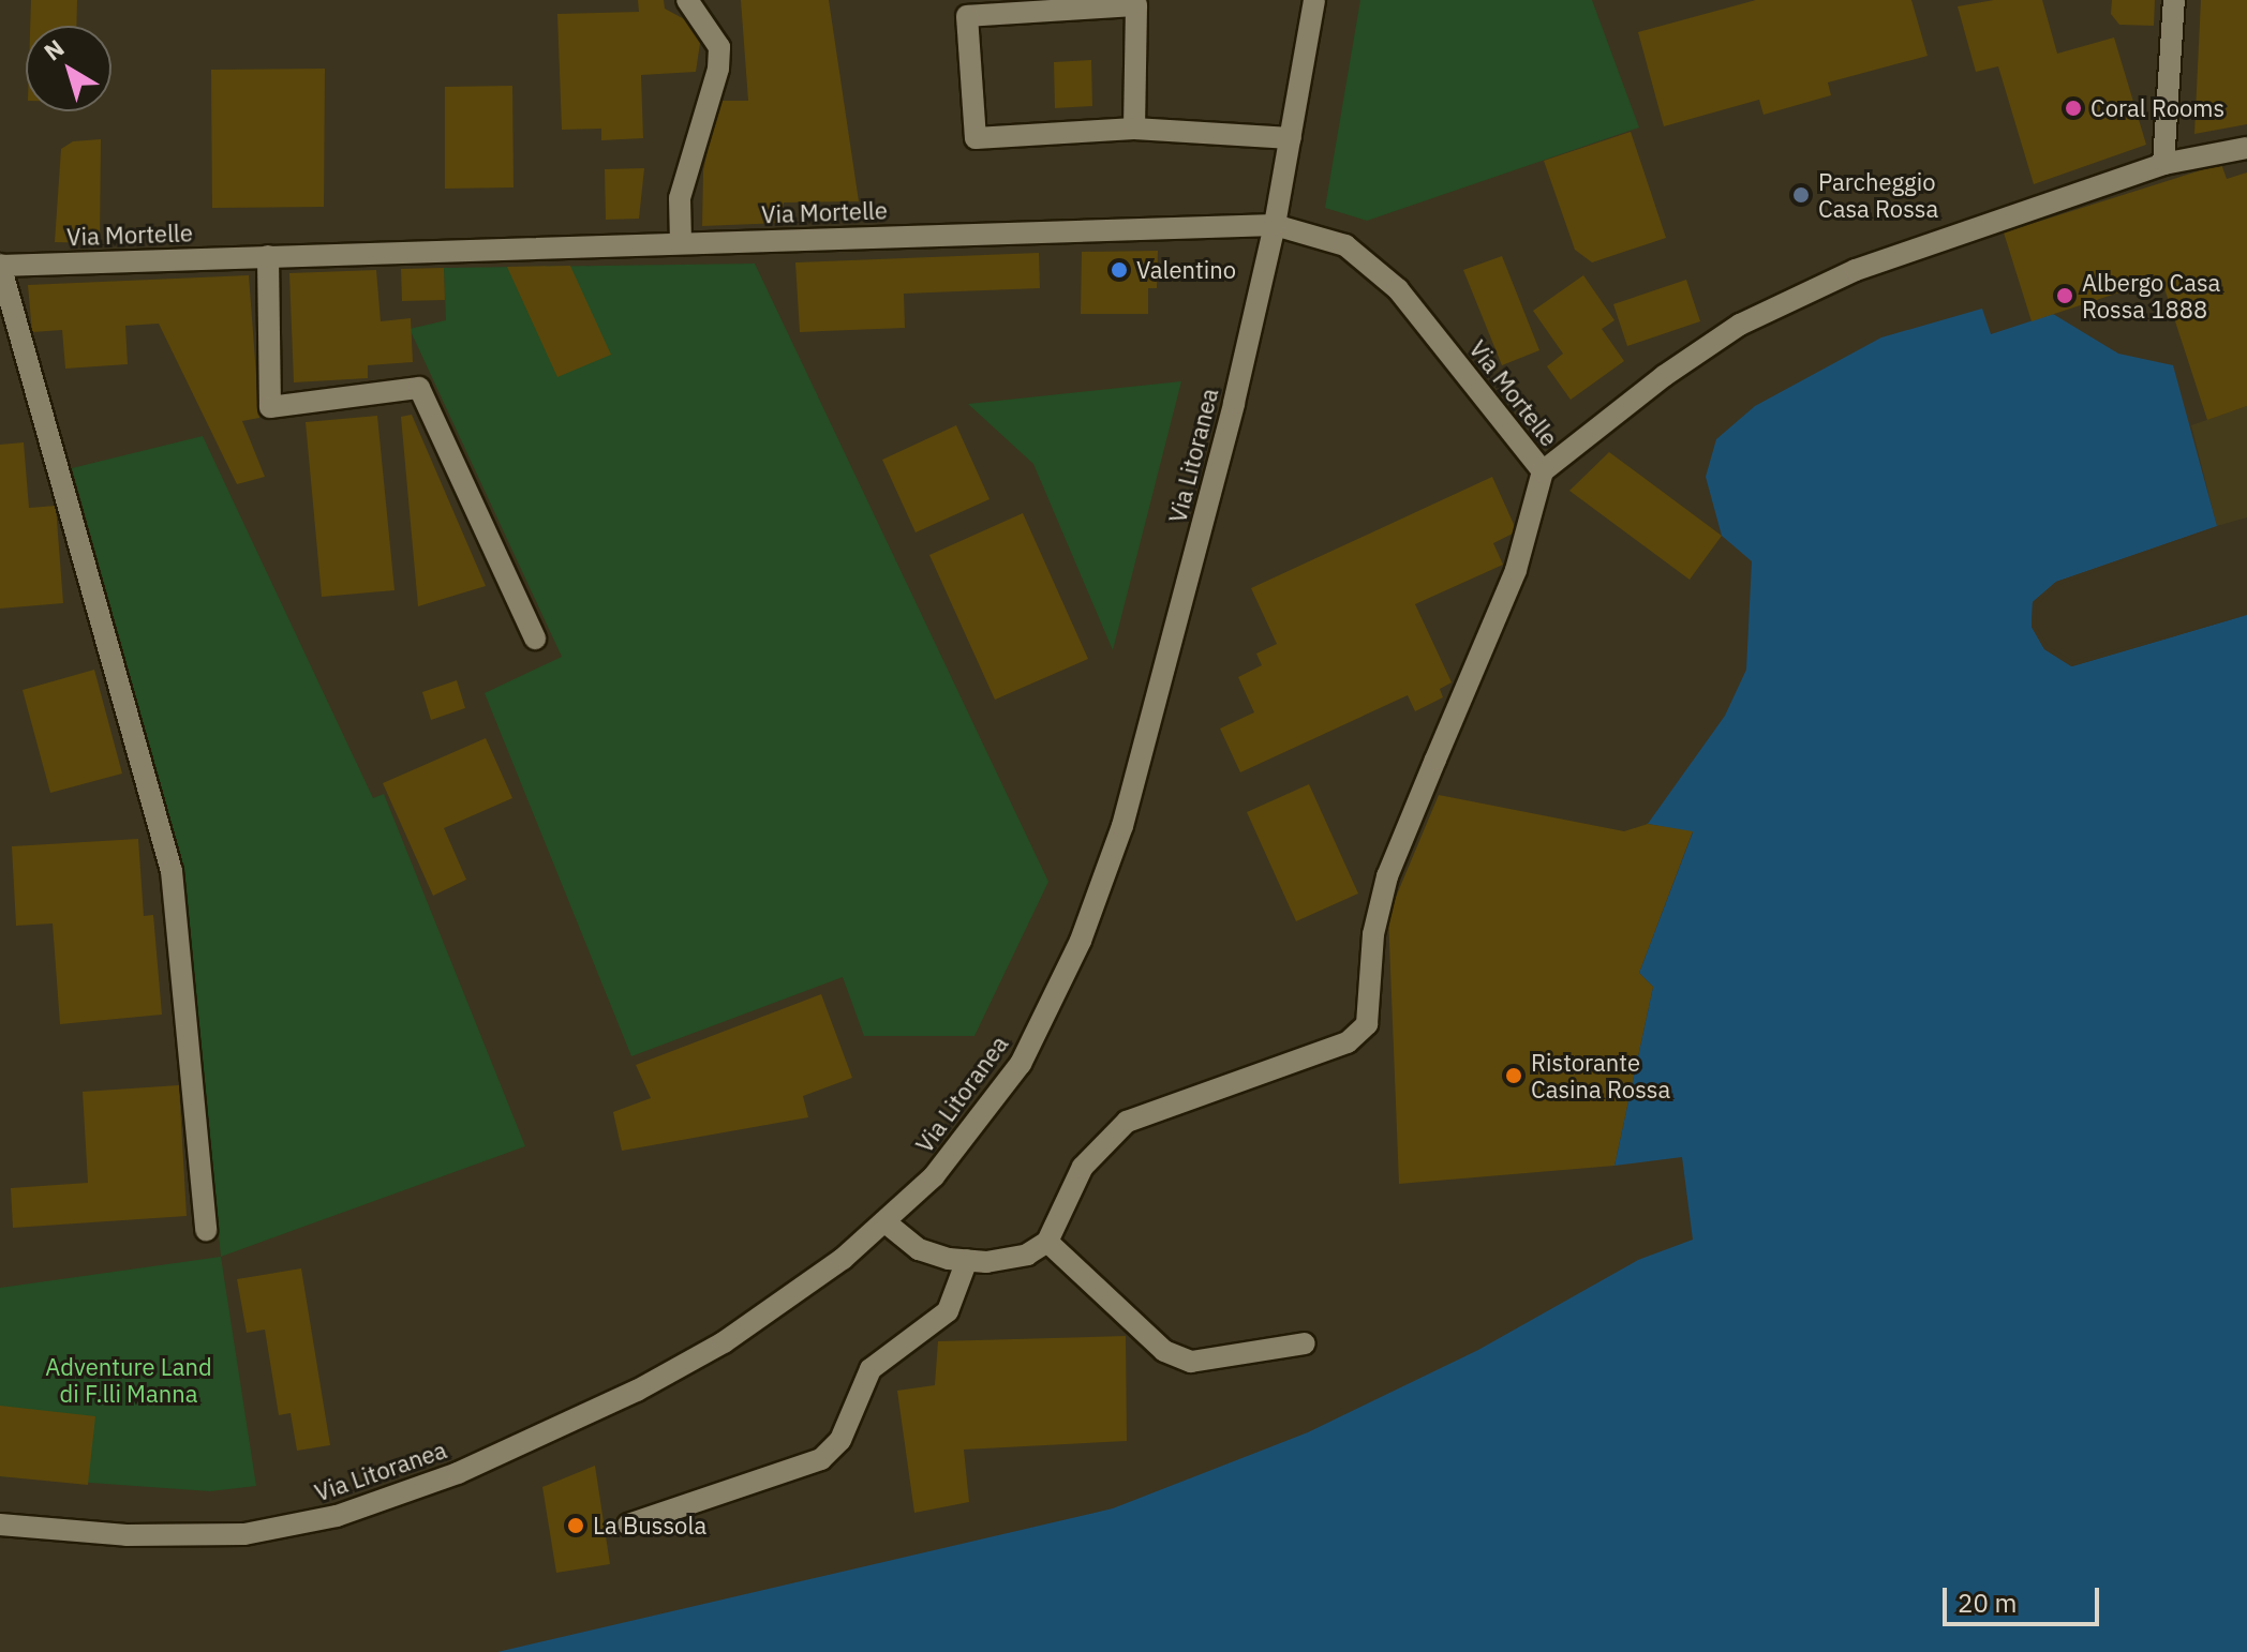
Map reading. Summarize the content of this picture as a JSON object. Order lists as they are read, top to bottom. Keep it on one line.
{"streets":{"street":["Via Mortelle","Via Litoranea"]},"crossings":[["Via Mortelle","Via Litoranea"]],"parks":["Adventure Land di F.lli Manna"],"places":["Coral Rooms","Parcheggio Casa Rossa","Valentino","Albergo Casa Rossa 1888","Ristorante Casina Rossa","La Bussola"],"scale_bar":"20 m","north":"top left"}
